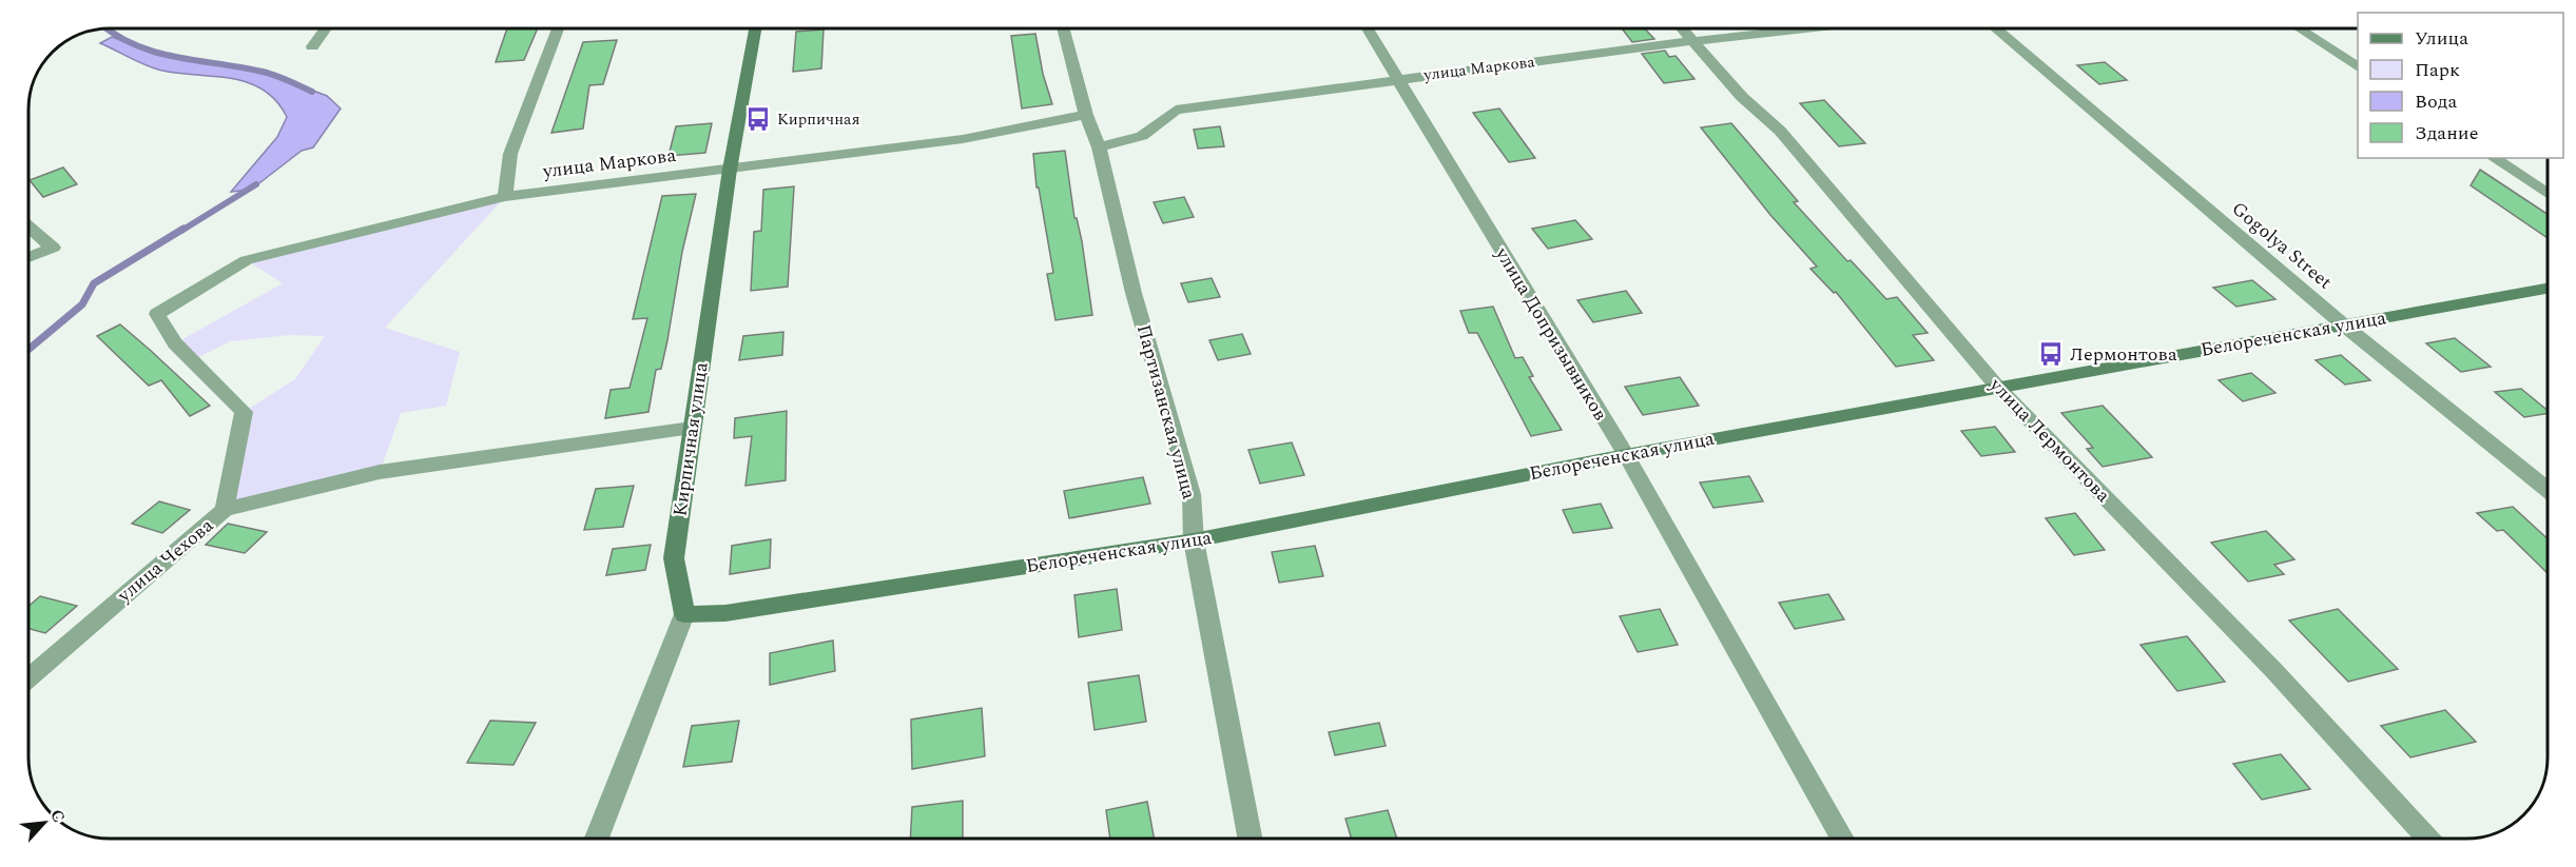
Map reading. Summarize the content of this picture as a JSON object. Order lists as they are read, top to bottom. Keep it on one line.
{"streets":{"street":["улица Маркова","Gogolya Street","улица Допризывников","Белореченская улица","Партизанская улица","Кирпичная улица","улица Лермонтова","улица Чехова"]},"crossings":[["улица Маркова","улица Допризывников"],["улица Маркова","Партизанская улица"],["улица Маркова","Кирпичная улица"],["улица Маркова","улица Лермонтова"],["улица Маркова","улица Чехова"],["Gogolya Street","Белореченская улица"],["улица Допризывников","Белореченская улица"],["Белореченская улица","Партизанская улица"],["Белореченская улица","Кирпичная улица"],["Белореченская улица","улица Лермонтова"]],"places":{"bus stop":["Кирпичная","Лермонтова"]},"legend":["Улица","Парк","Вода","Здание"],"north":"top right"}
